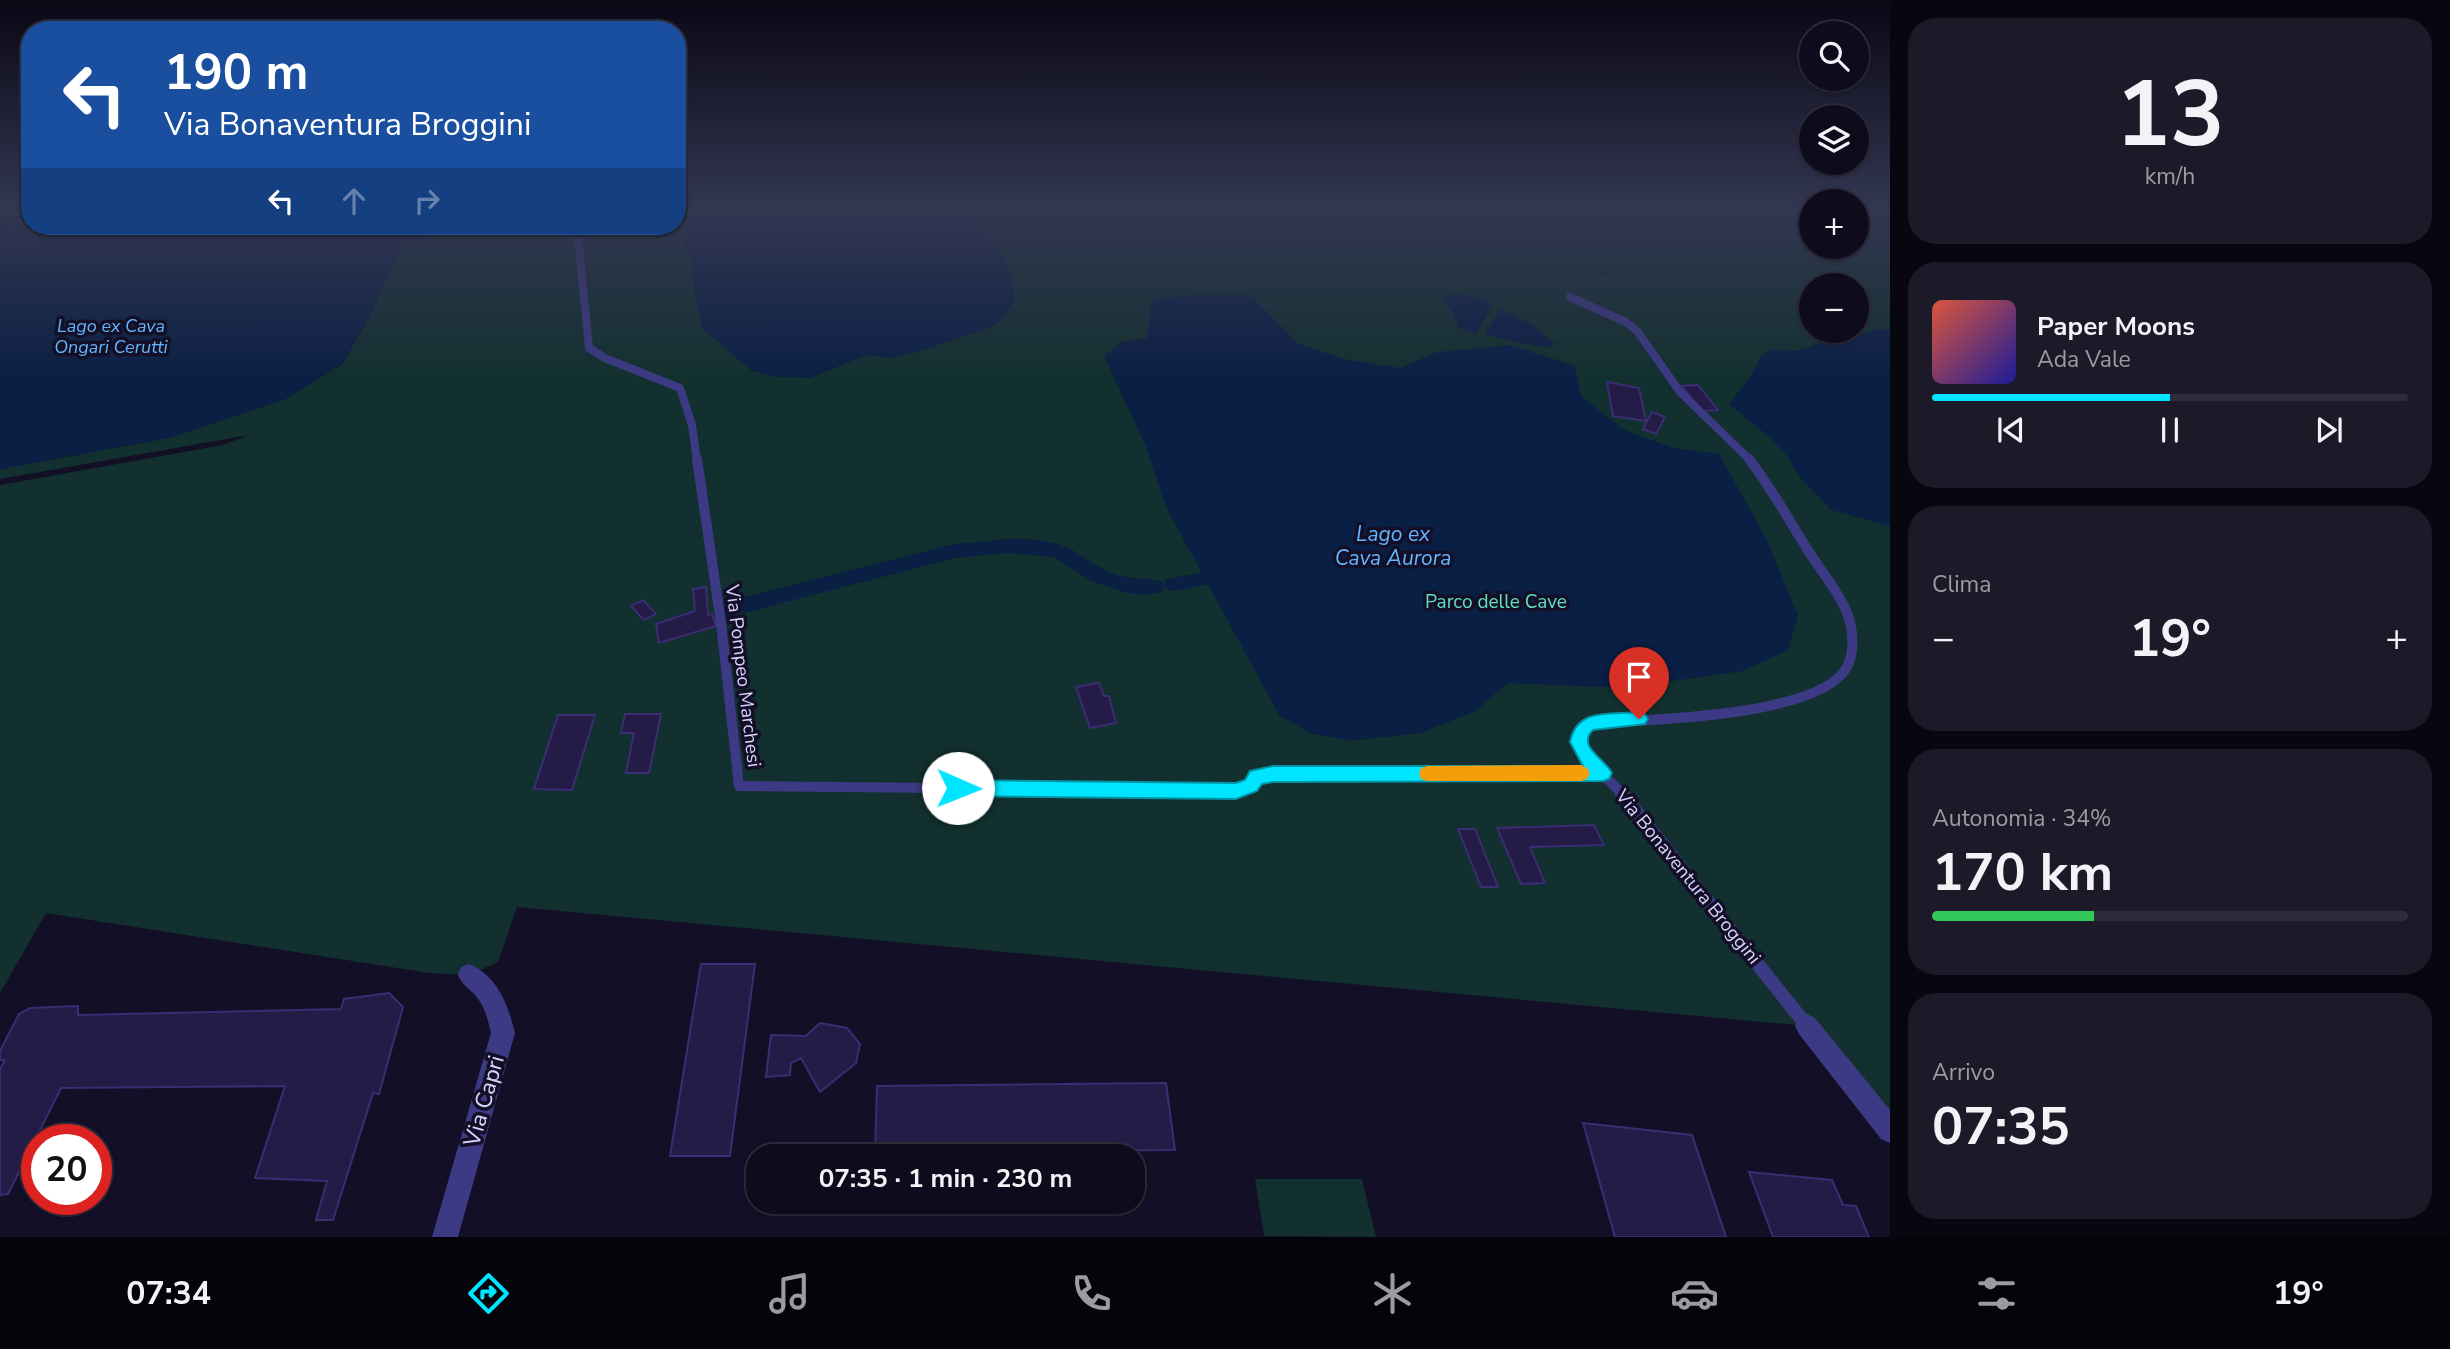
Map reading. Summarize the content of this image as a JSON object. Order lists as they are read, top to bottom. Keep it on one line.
{"streets":{"street":["Via Bonaventura Broggini","Via Capri"],"lane":["Via Pompeo Marchesi"]},"crossings":[["Via Pompeo Marchesi","Via Bonaventura Broggini"]],"water":["Lago ex Cava Ongari Cerutti","Lago ex Cava Aurora"],"parks":["Parco delle Cave"],"page":{"tile":[["13","km/h"],"Clima",["Autonomia · 34%","170 km"],["Arrivo","07:35"]],"map_buttons":["+","−"],"turn":["190 m","Via Bonaventura Broggini"],"song":["Paper Moons","Ada Vale"],"heat":["−","19°","+"],"limit":"20","trip":"07:35 · 1 min · 230 m","tabs":["07:34","19°"]}}
